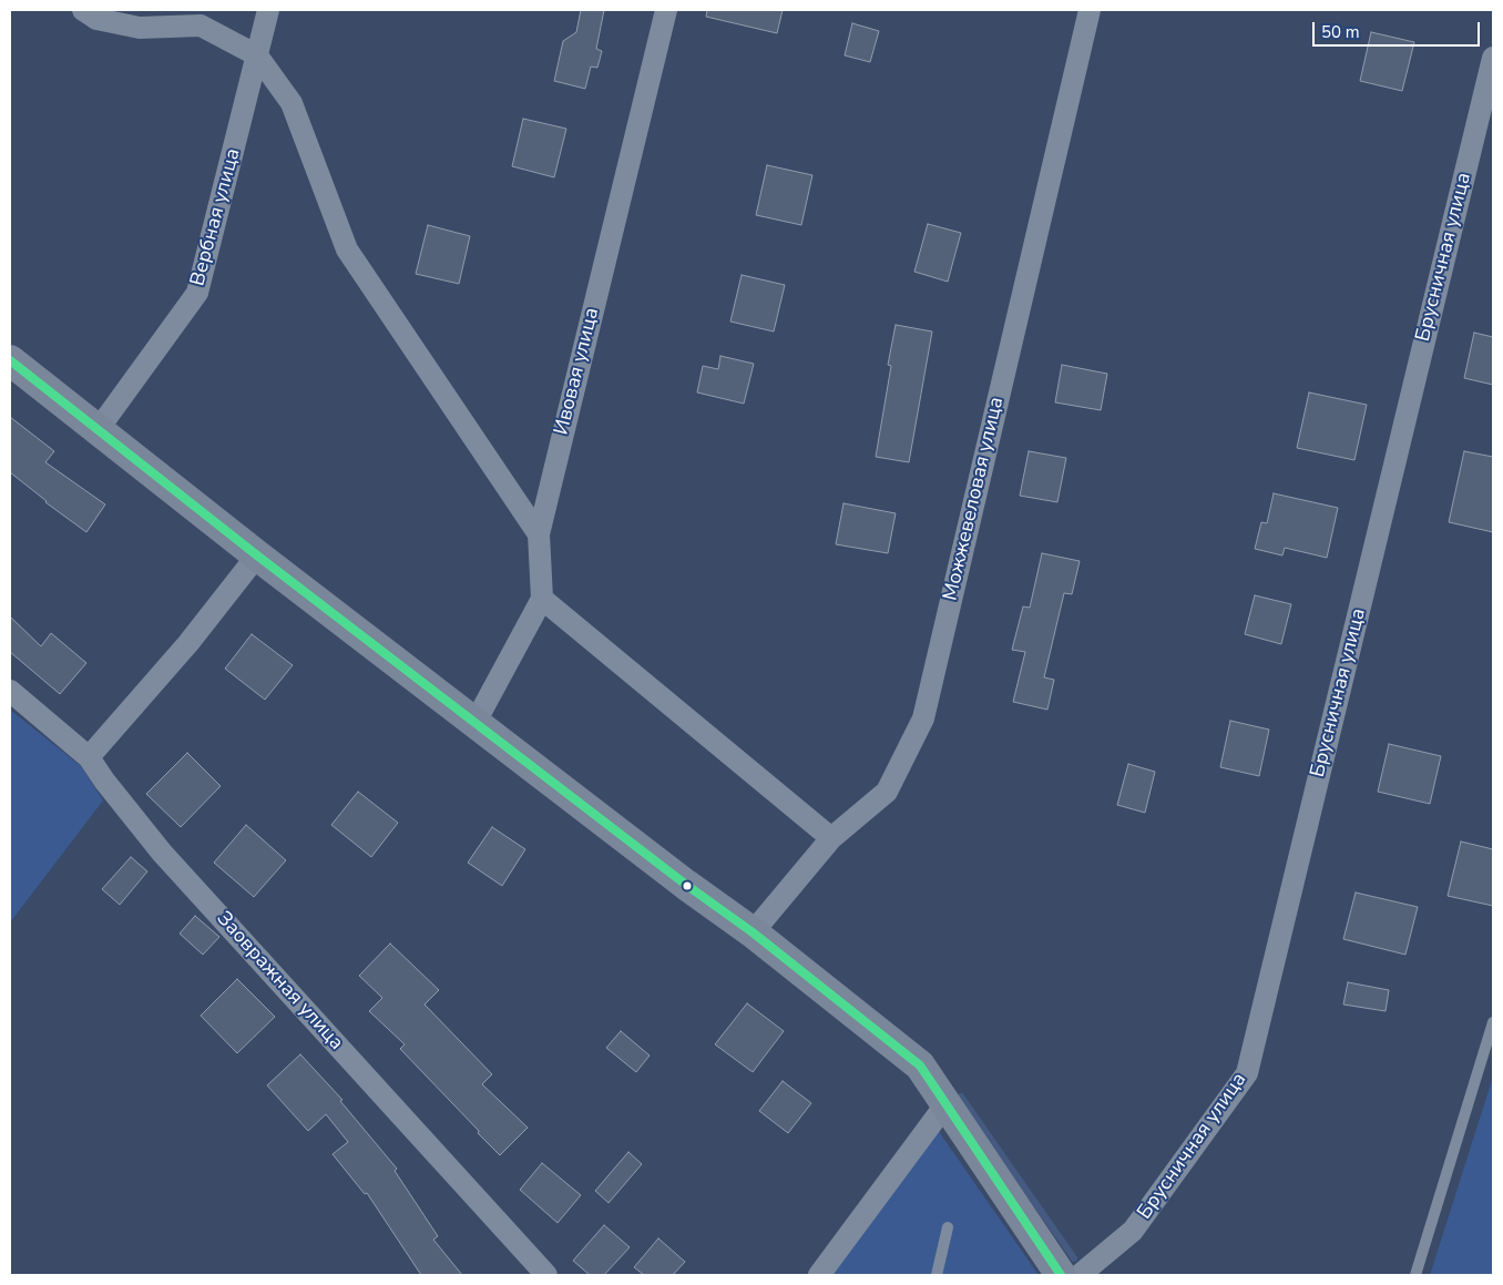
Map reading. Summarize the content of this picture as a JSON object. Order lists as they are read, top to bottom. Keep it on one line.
{"streets":{"street":["Вербная улица","Брусничная улица","Ивовая улица","Можжевеловая улица","Заовражная улица"]},"scale_bar":"50 m"}
